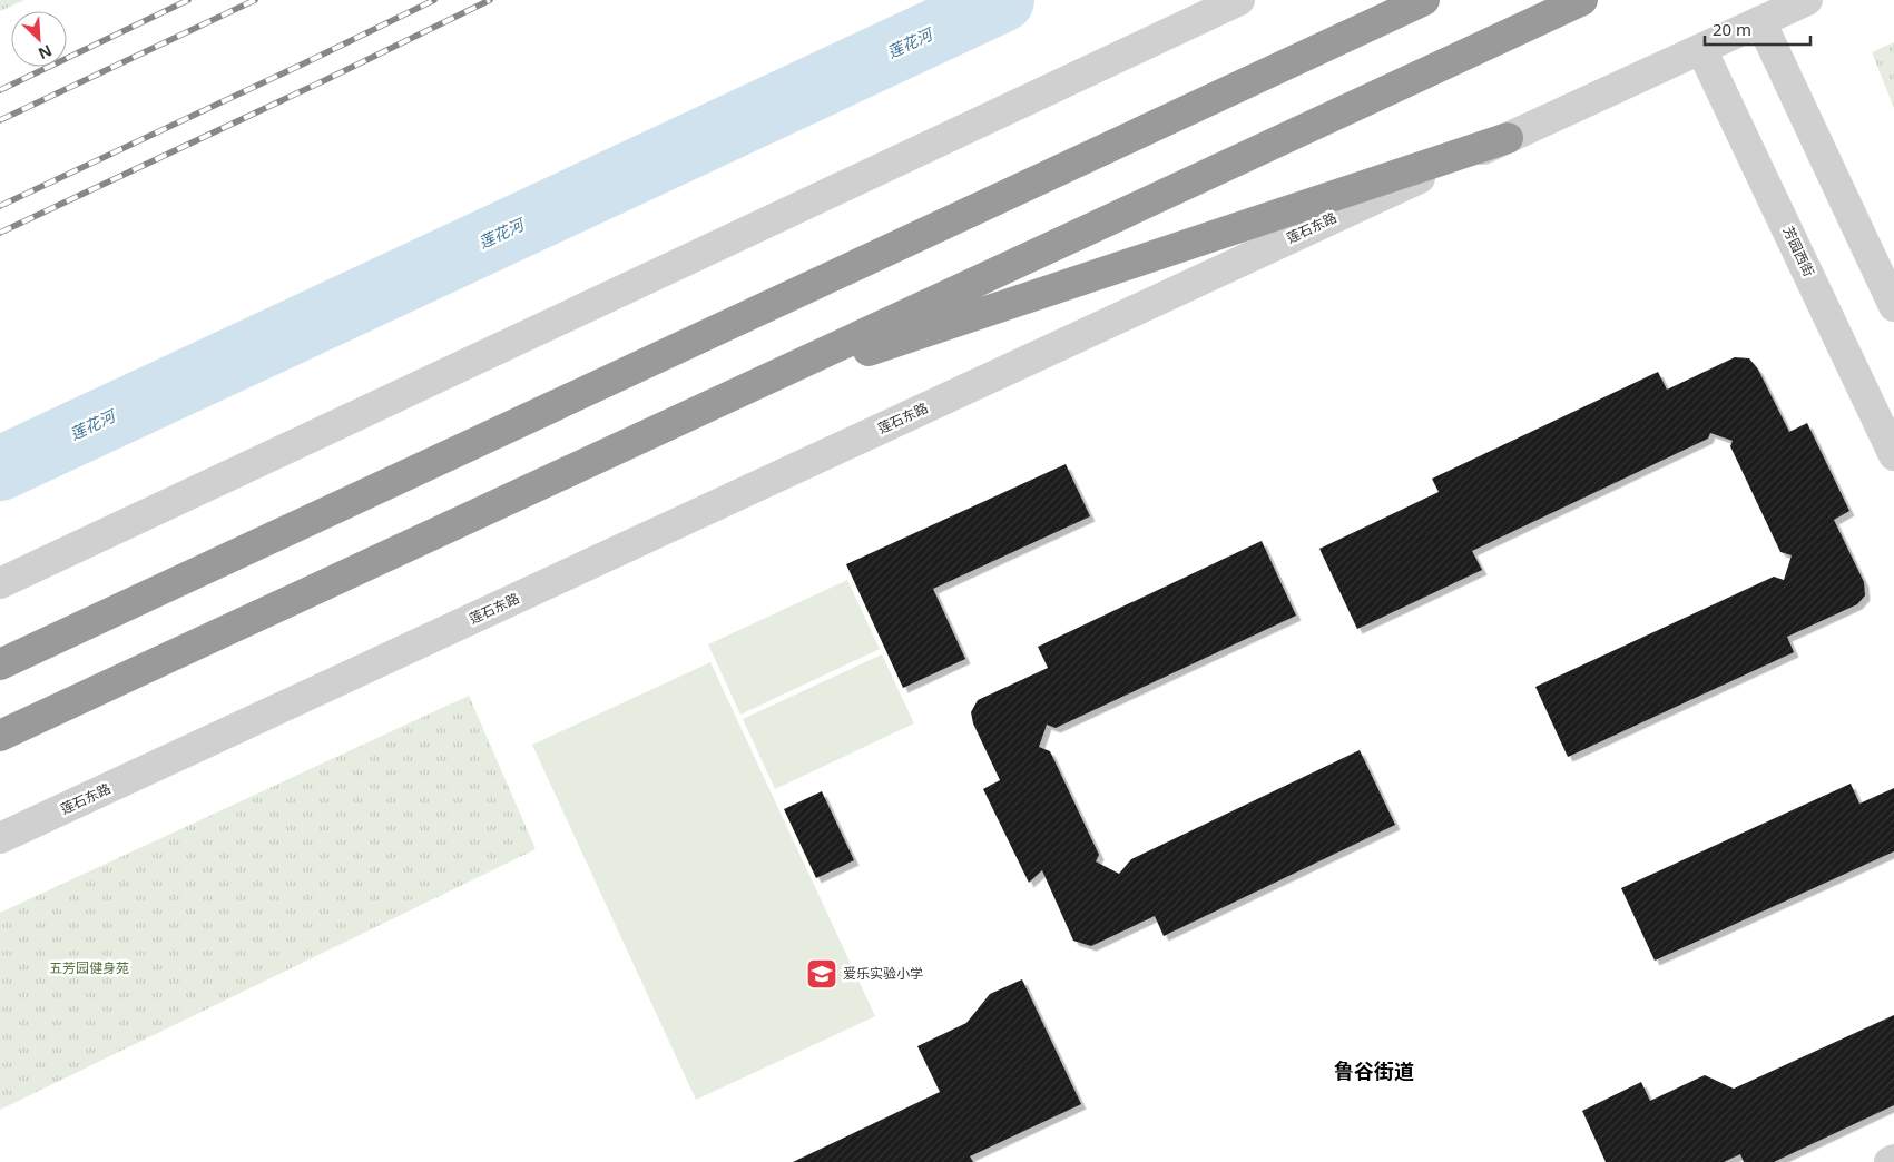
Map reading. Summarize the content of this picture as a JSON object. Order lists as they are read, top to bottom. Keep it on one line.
{"streets":{"street":["莲石东路","芳园西街"]},"crossings":[["莲石东路","芳园西街"]],"districts":["鲁谷街道"],"water":["莲花河"],"parks":["五芳园健身苑"],"places":{"school or university":["爱乐实验小学"]},"scale_bar":"20 m","north":"bottom right"}
